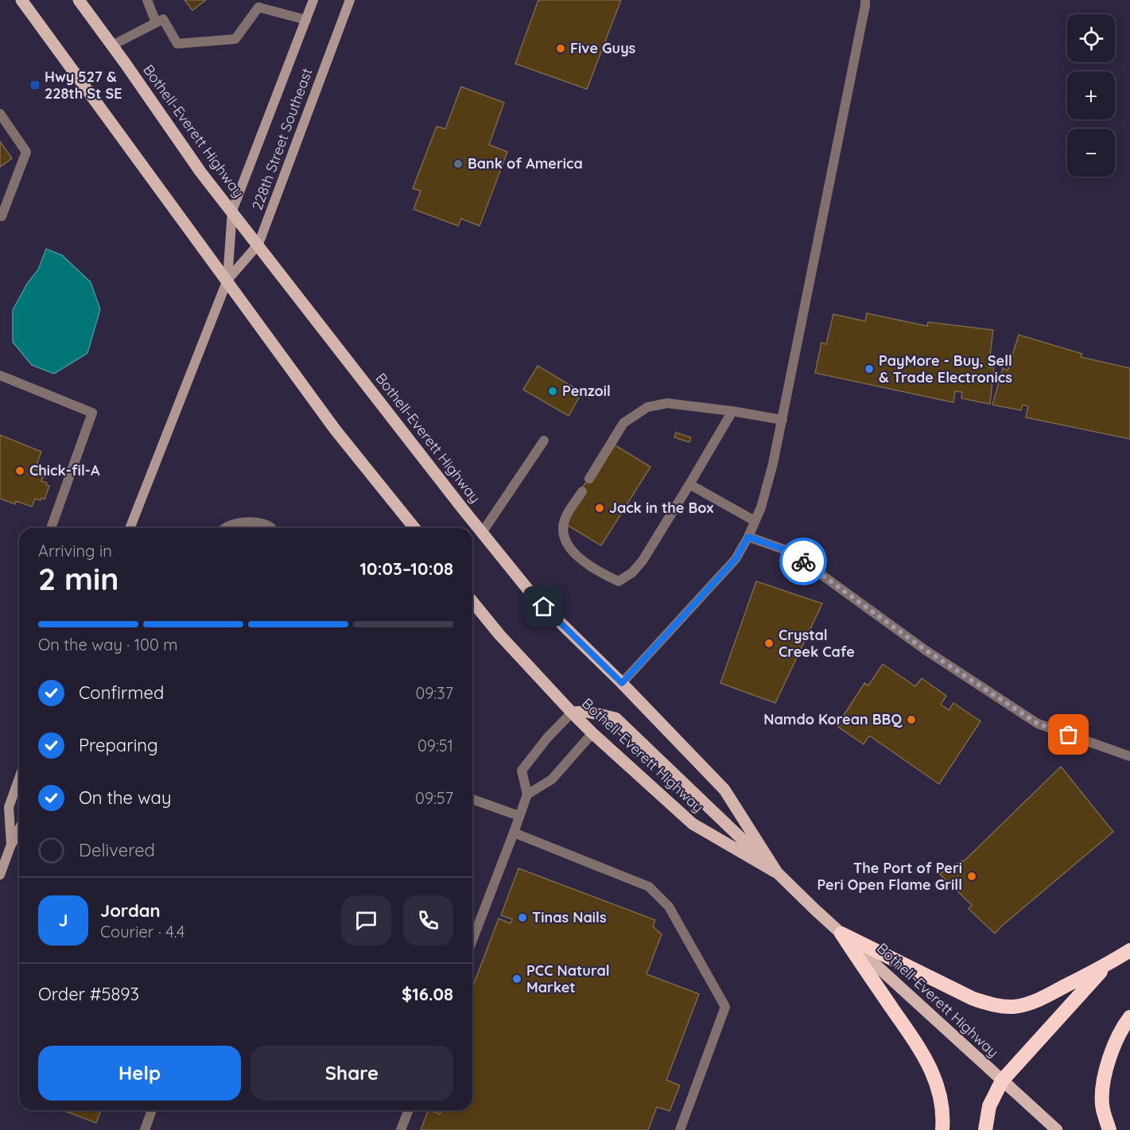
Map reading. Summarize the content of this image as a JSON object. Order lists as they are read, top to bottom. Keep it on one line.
{"streets":{"main road":["Bothell-Everett Highway","228th Street Southeast"]},"crossings":[["Bothell-Everett Highway","228th Street Southeast"]],"places":{"other":["Five Guys","Bank of America","PayMore - Buy, Sell & Trade Electronics","Penzoil","Chick-fil-A","Jack in the Box","Crystal Creek Cafe","Namdo Korean BBQ","The Port of Peri Peri Open Flame Grill","Tinas Nails","PCC Natural Market"],"transit":["Hwy 527 & 228th St SE"]},"page":{"map_buttons":["+","−"],"heading":["2 min","Arriving in","10:03–10:08"],"panel":["Jordan","Courier · 4.4","Order #5893","$16.08"],"bar":"On the way · 100 m","list":[["Confirmed","09:37"],["Preparing","09:51"],["On the way","09:57"],"Delivered"],"round":"J","buttons":["Help","Share"]}}
